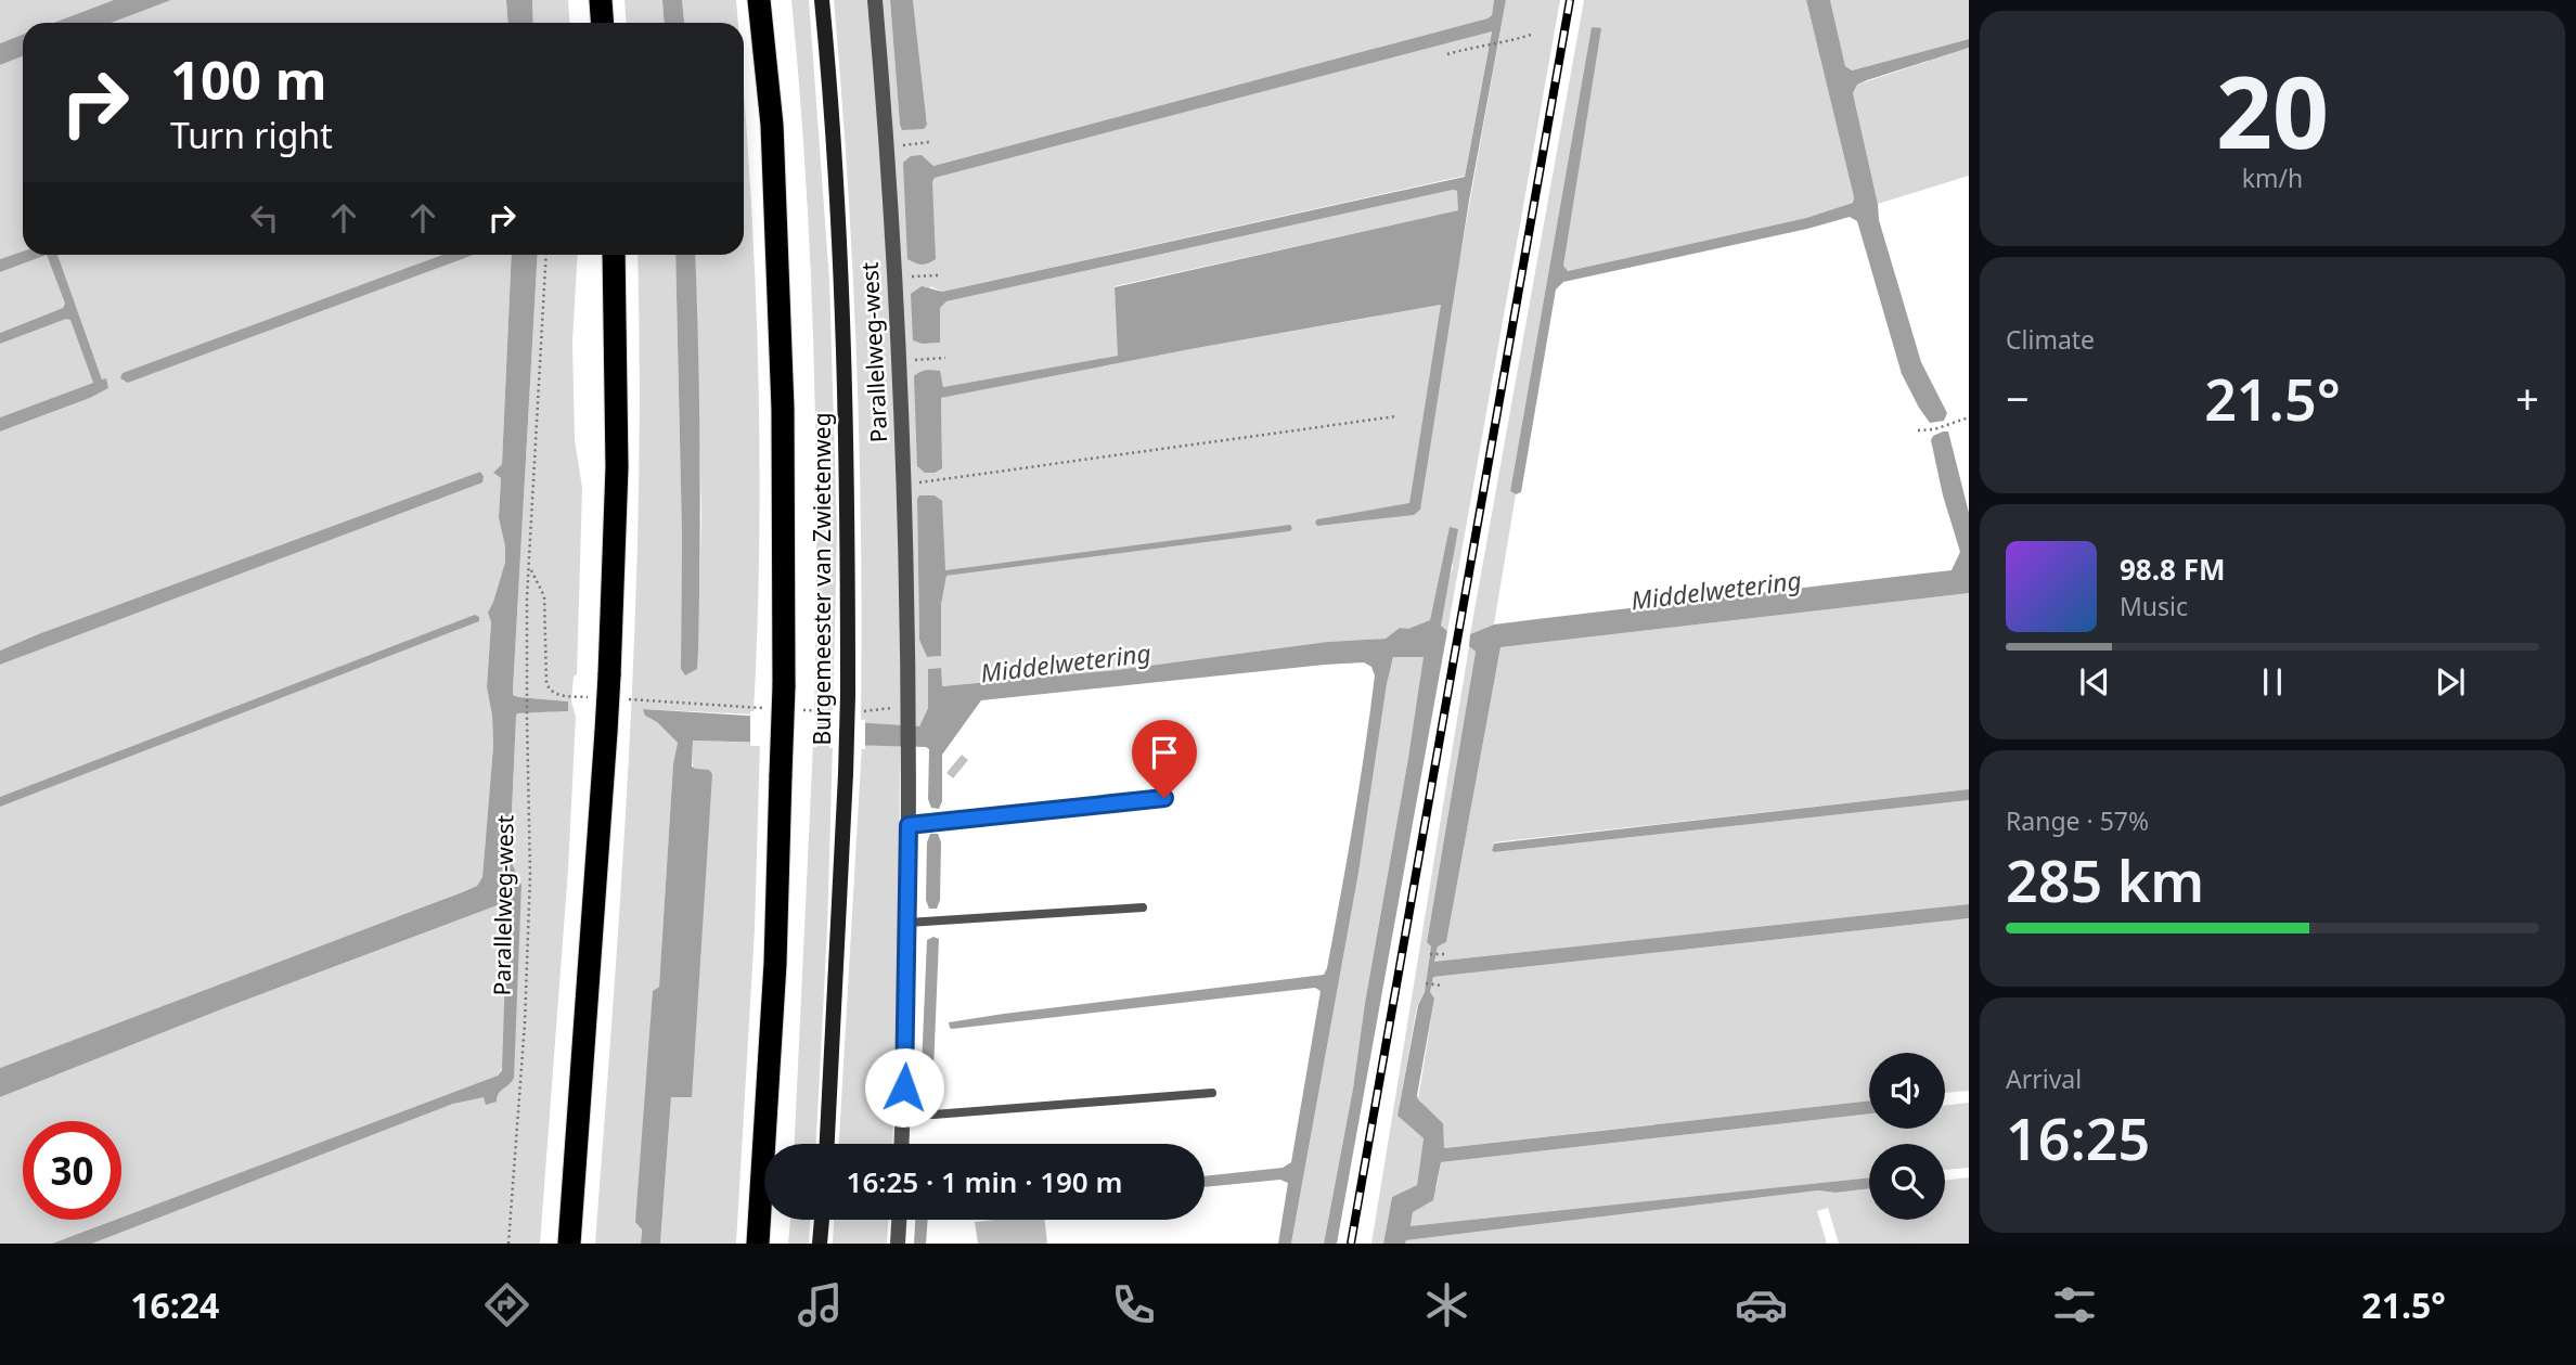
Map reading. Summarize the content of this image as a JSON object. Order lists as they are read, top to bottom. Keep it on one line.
{"streets":{"main road":["Burgemeester van Zwietenweg"],"street":["Parallelweg-west"]},"water":["Middelwetering"],"page":{"tile":[["20","km/h"],"Climate",["Range · 57%","285 km"],["Arrival","16:25"]],"turn":["100 m","Turn right"],"heat":["−","21.5°","+"],"song":["98.8 FM","Music"],"limit":"30","trip":"16:25 · 1 min · 190 m","tabs":["16:24","21.5°"]}}
